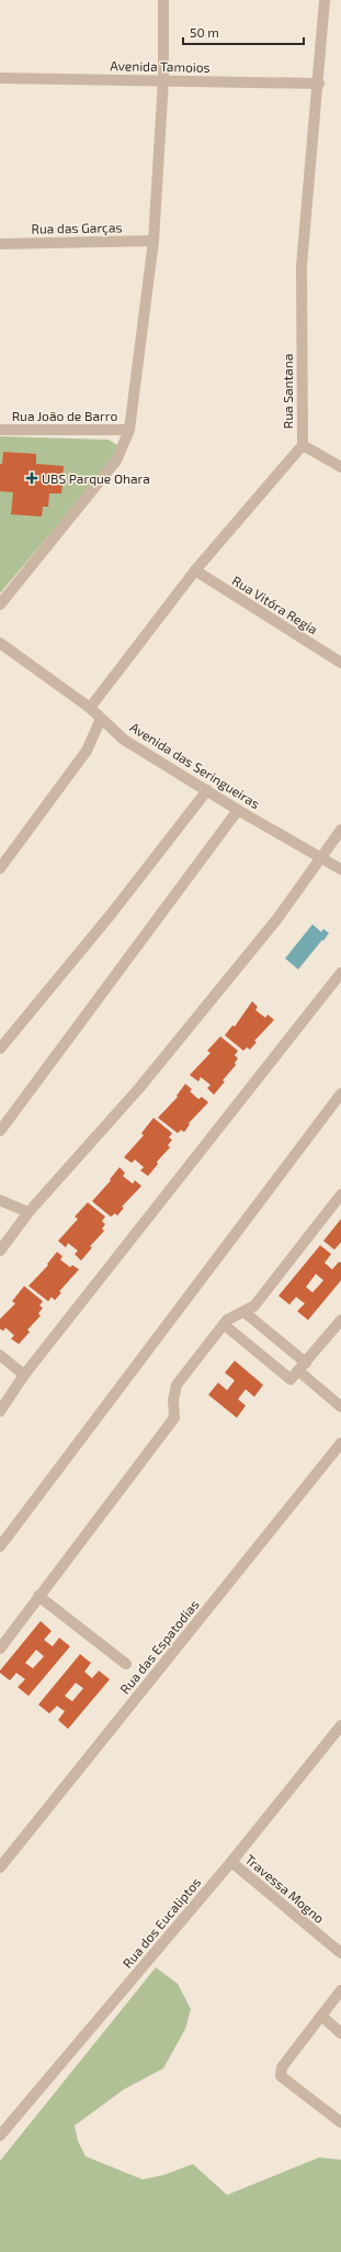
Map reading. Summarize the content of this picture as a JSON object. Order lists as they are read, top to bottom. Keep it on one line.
{"streets":{"street":["Avenida Tamoios","Rua das Garças","Rua Santana","Rua João de Barro","Rua Vitóra Regia","Avenida das Seringueiras","Rua das Espatodias","Travessa Mogno","Rua dos Eucaliptos"]},"crossings":[["Avenida Tamoios","Rua Santana"],["Rua Santana","Rua Vitóra Regia"],["Rua Santana","Avenida das Seringueiras"],["Travessa Mogno","Rua dos Eucaliptos"]],"places":{"health":["UBS Parque Ohara"]},"scale_bar":"50 m"}
